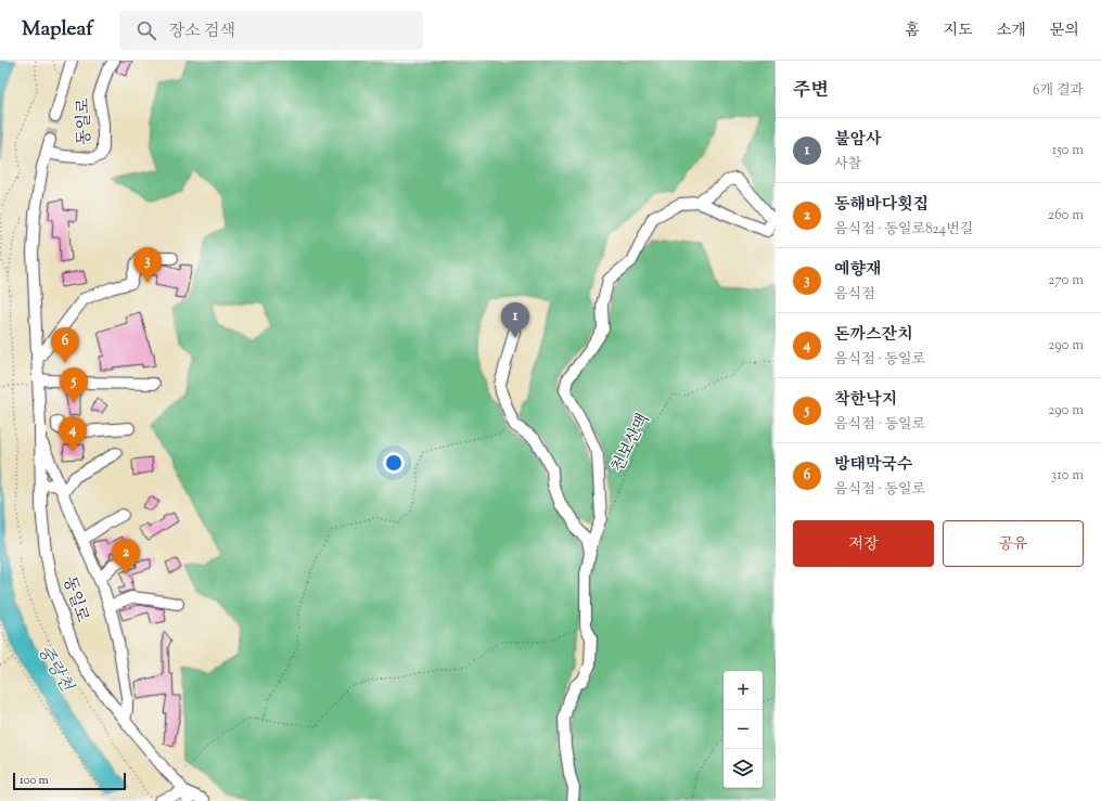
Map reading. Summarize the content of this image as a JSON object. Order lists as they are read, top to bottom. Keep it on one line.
{"streets":{"street":["동일로"],"path":["천보산맥"]},"water":["중랑천"],"scale_bar":"100 m","page":{"header":"Mapleaf","search":"장소 검색","nav":["홈","지도","소개","문의"],"heading":["주변","6개 결과"],"list":[{"mark":"1","name":"불암사","note":"사찰","value":"150 m"},{"mark":"2","name":"동해바다횟집","note":"음식점 · 동일로824번길","value":"260 m"},{"mark":"3","name":"예향재","note":"음식점","value":"270 m"},{"mark":"4","name":"돈까스잔치","note":"음식점 · 동일로","value":"290 m"},{"mark":"5","name":"착한낙지","note":"음식점 · 동일로","value":"290 m"},{"mark":"6","name":"방태막국수","note":"음식점 · 동일로","value":"310 m"}],"pins":["3","1","6","5","4","2"],"buttons":["저장","공유"],"map_buttons":["+","−"],"scale":"100 m"}}
